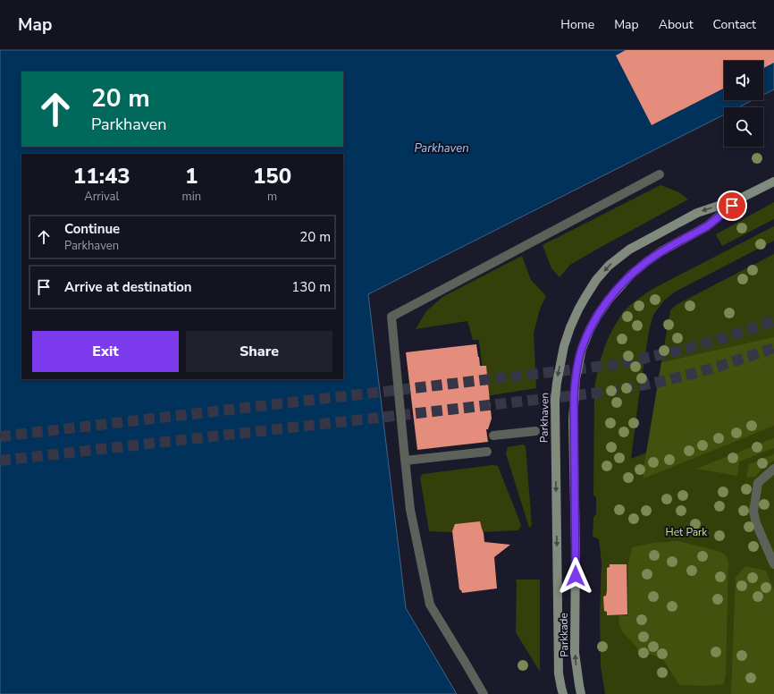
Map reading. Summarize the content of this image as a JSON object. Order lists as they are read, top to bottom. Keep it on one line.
{"streets":{"street":["Parkhaven","Parkkade"]},"crossings":[["Parkhaven","Parkkade"]],"water":["Parkhaven"],"parks":["Het Park"],"page":{"header":"Map","nav":["Home","Map","About","Contact"],"turn":["20 m","Parkhaven"],"eta":["11:43","Arrival","1","min","150","m"],"list":[{"name":"Continue","note":"Parkhaven","value":"20 m"},{"name":"Arrive at destination","value":"130 m"}],"buttons":["Exit","Share"]}}
